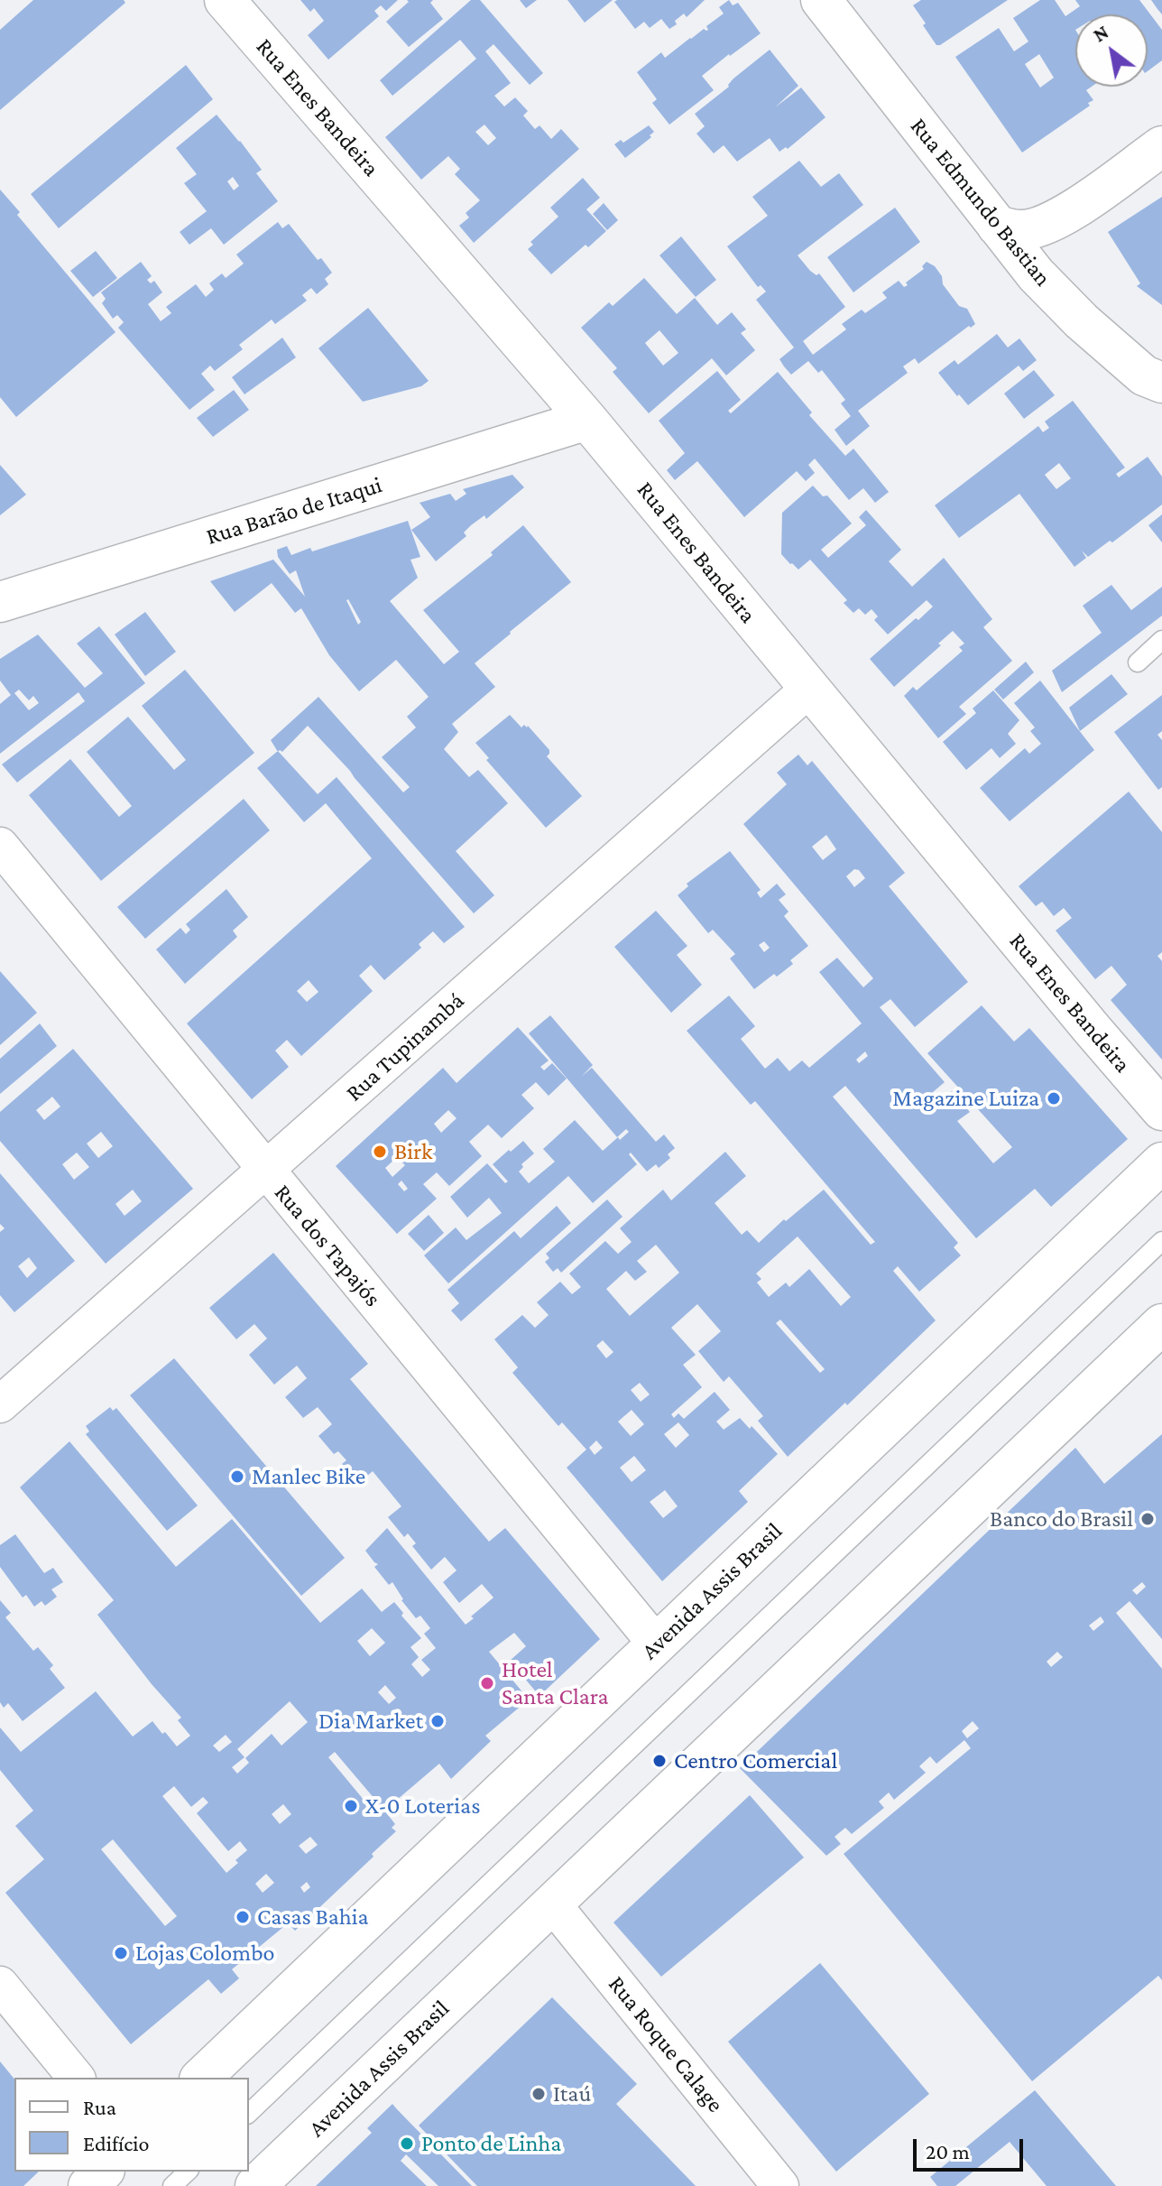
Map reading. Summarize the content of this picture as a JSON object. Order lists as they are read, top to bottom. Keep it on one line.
{"streets":{"street":["Rua Enes Bandeira","Rua Edmundo Bastian","Rua Barão de Itaqui","Rua Tupinambá","Rua dos Tapajós","Avenida Assis Brasil","Rua Roque Calage"]},"crossings":[["Rua Enes Bandeira","Rua Barão de Itaqui"],["Rua Enes Bandeira","Rua Tupinambá"],["Rua Tupinambá","Rua dos Tapajós"],["Rua dos Tapajós","Avenida Assis Brasil"],["Avenida Assis Brasil","Rua Roque Calage"]],"places":["Magazine Luiza","Birk","Manlec Bike","Banco do Brasil","Hotel Santa Clara","Dia Market","Centro Comercial","X-0 Loterias","Casas Bahia","Lojas Colombo","Itaú","Ponto de Linha"],"legend":["Rua","Edifício"],"scale_bar":"20 m","north":"top left"}
